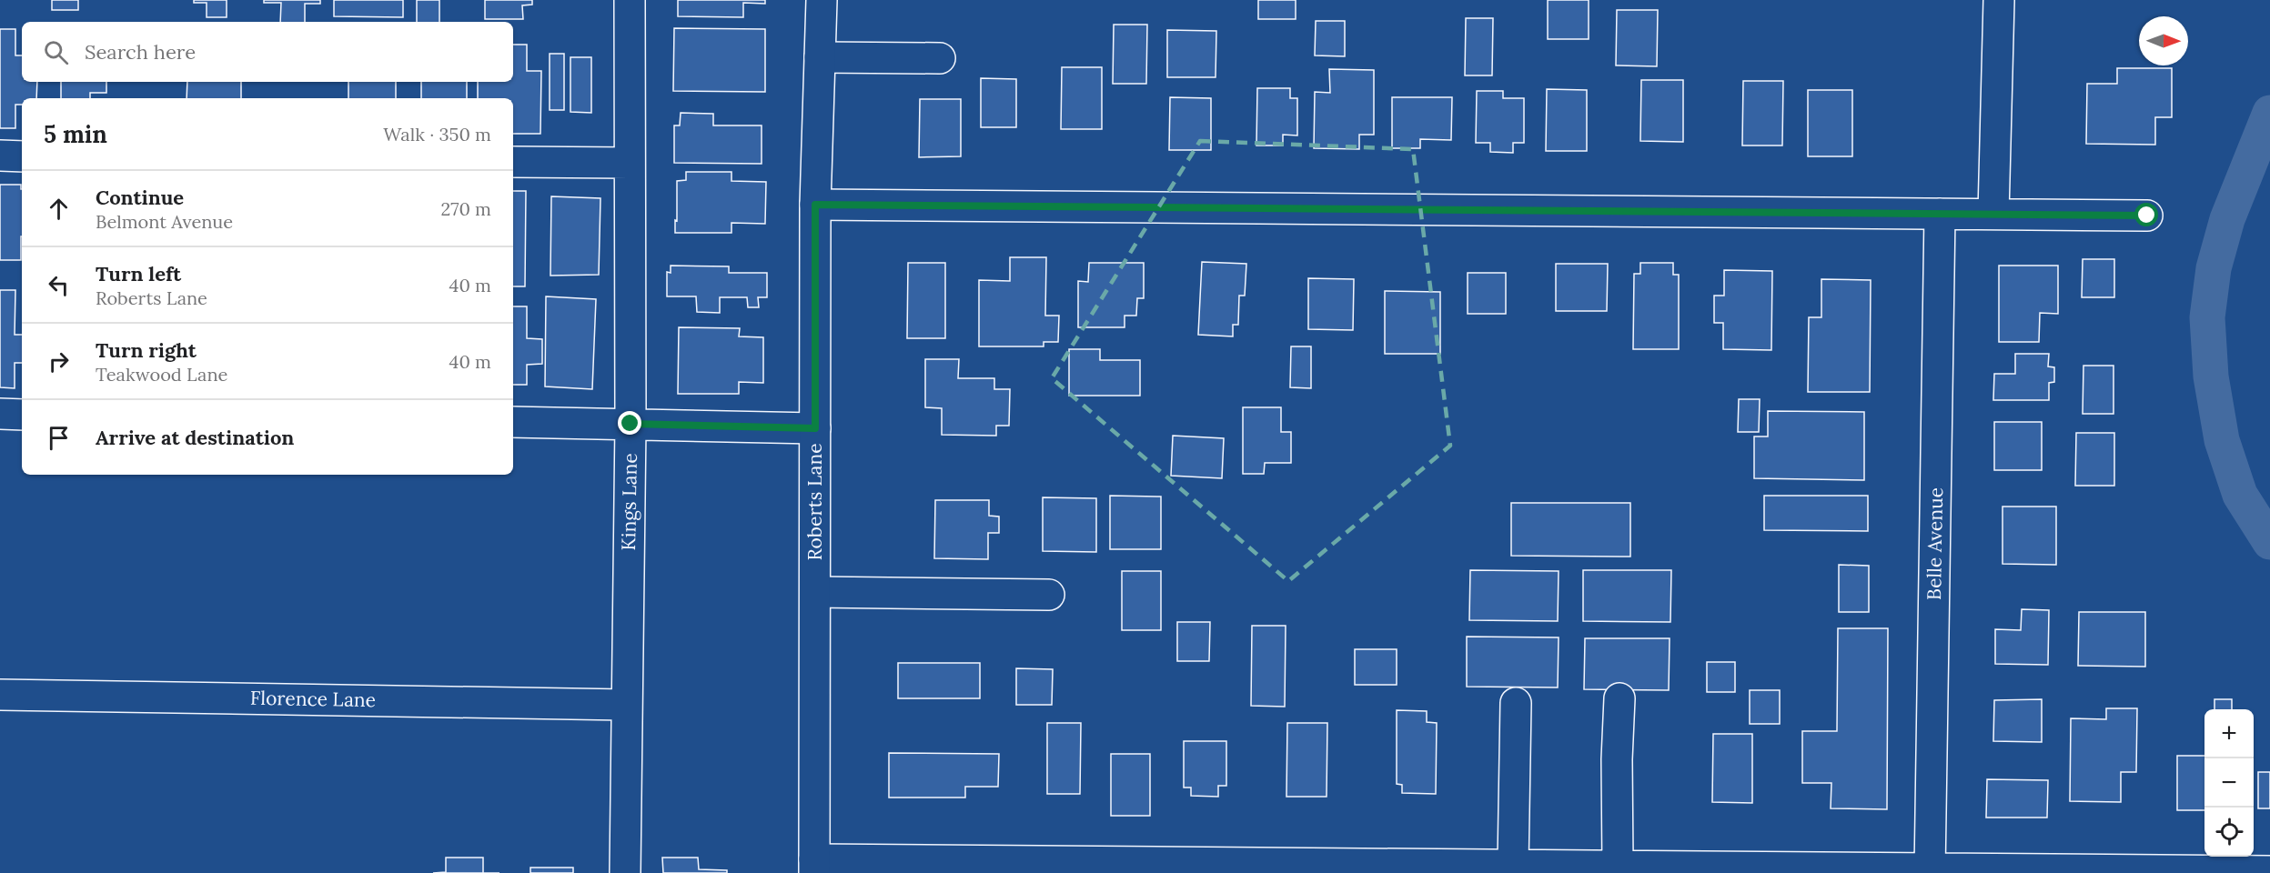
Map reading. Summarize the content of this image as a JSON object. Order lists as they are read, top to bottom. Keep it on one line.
{"streets":{"street":["Kings Lane","Roberts Lane","Belle Avenue","Florence Lane"]},"crossings":[["Kings Lane","Florence Lane"]],"north":"right","page":{"search":"Search here","heading":["5 min","Walk · 350 m"],"list":[["Continue","Belmont Avenue","270 m"],["Turn left","Roberts Lane","40 m"],["Turn right","Teakwood Lane","40 m"],"Arrive at destination"],"map_buttons":["+","−"]}}
